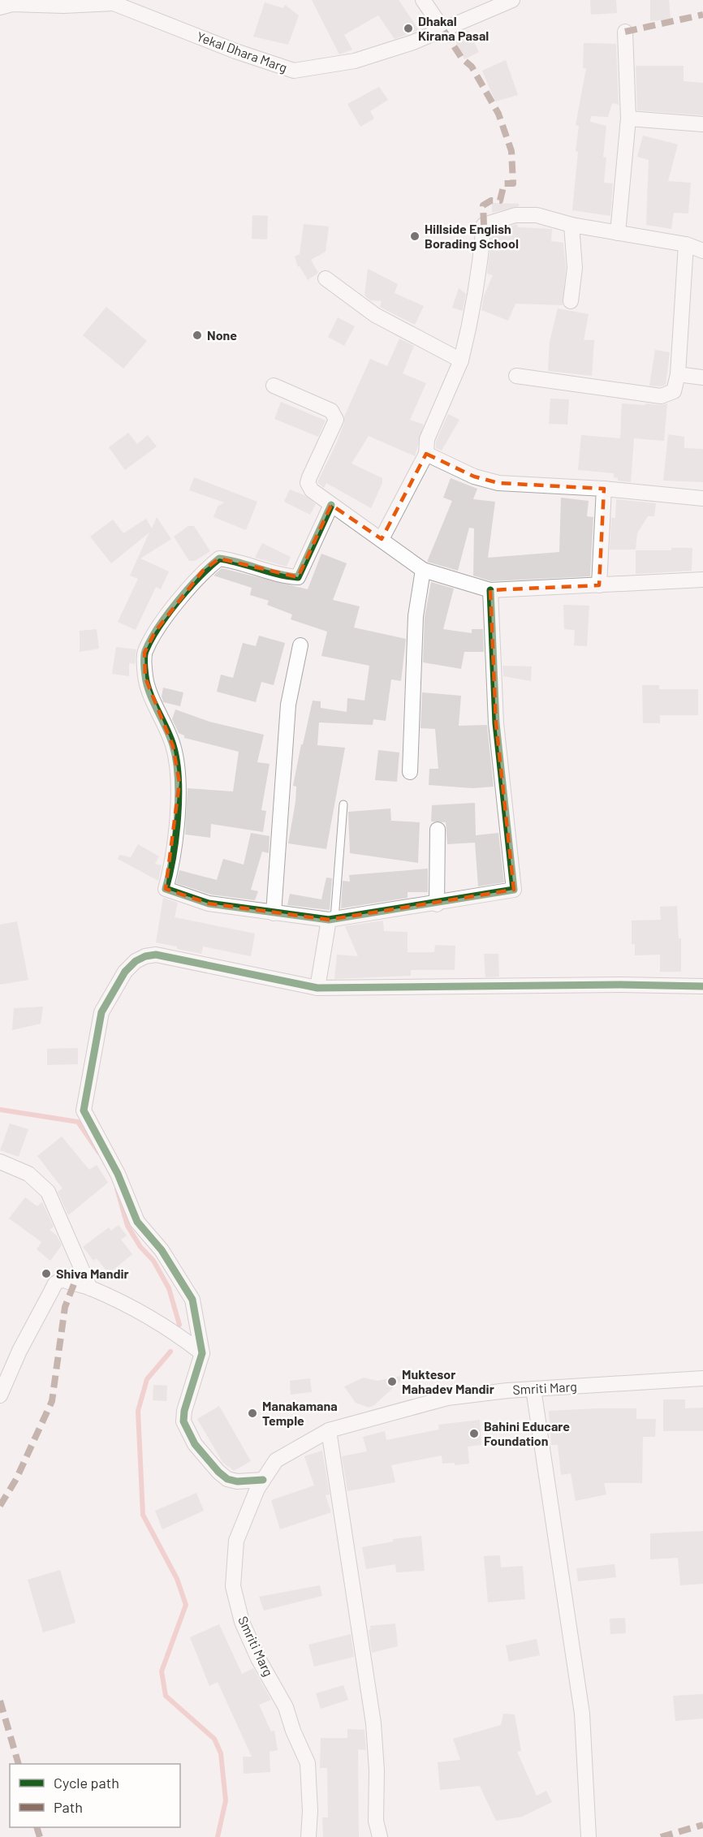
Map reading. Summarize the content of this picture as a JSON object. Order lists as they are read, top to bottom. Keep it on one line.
{"streets":{"street":["Yekal Dhara Marg","Smriti Marg"]},"places":["Dhakal Kirana Pasal","Hillside English Borading School","None","Shiva Mandir","Muktesor Mahadev Mandir","Manakamana Temple","Bahini Educare Foundation"],"legend":["Cycle path","Path"]}
